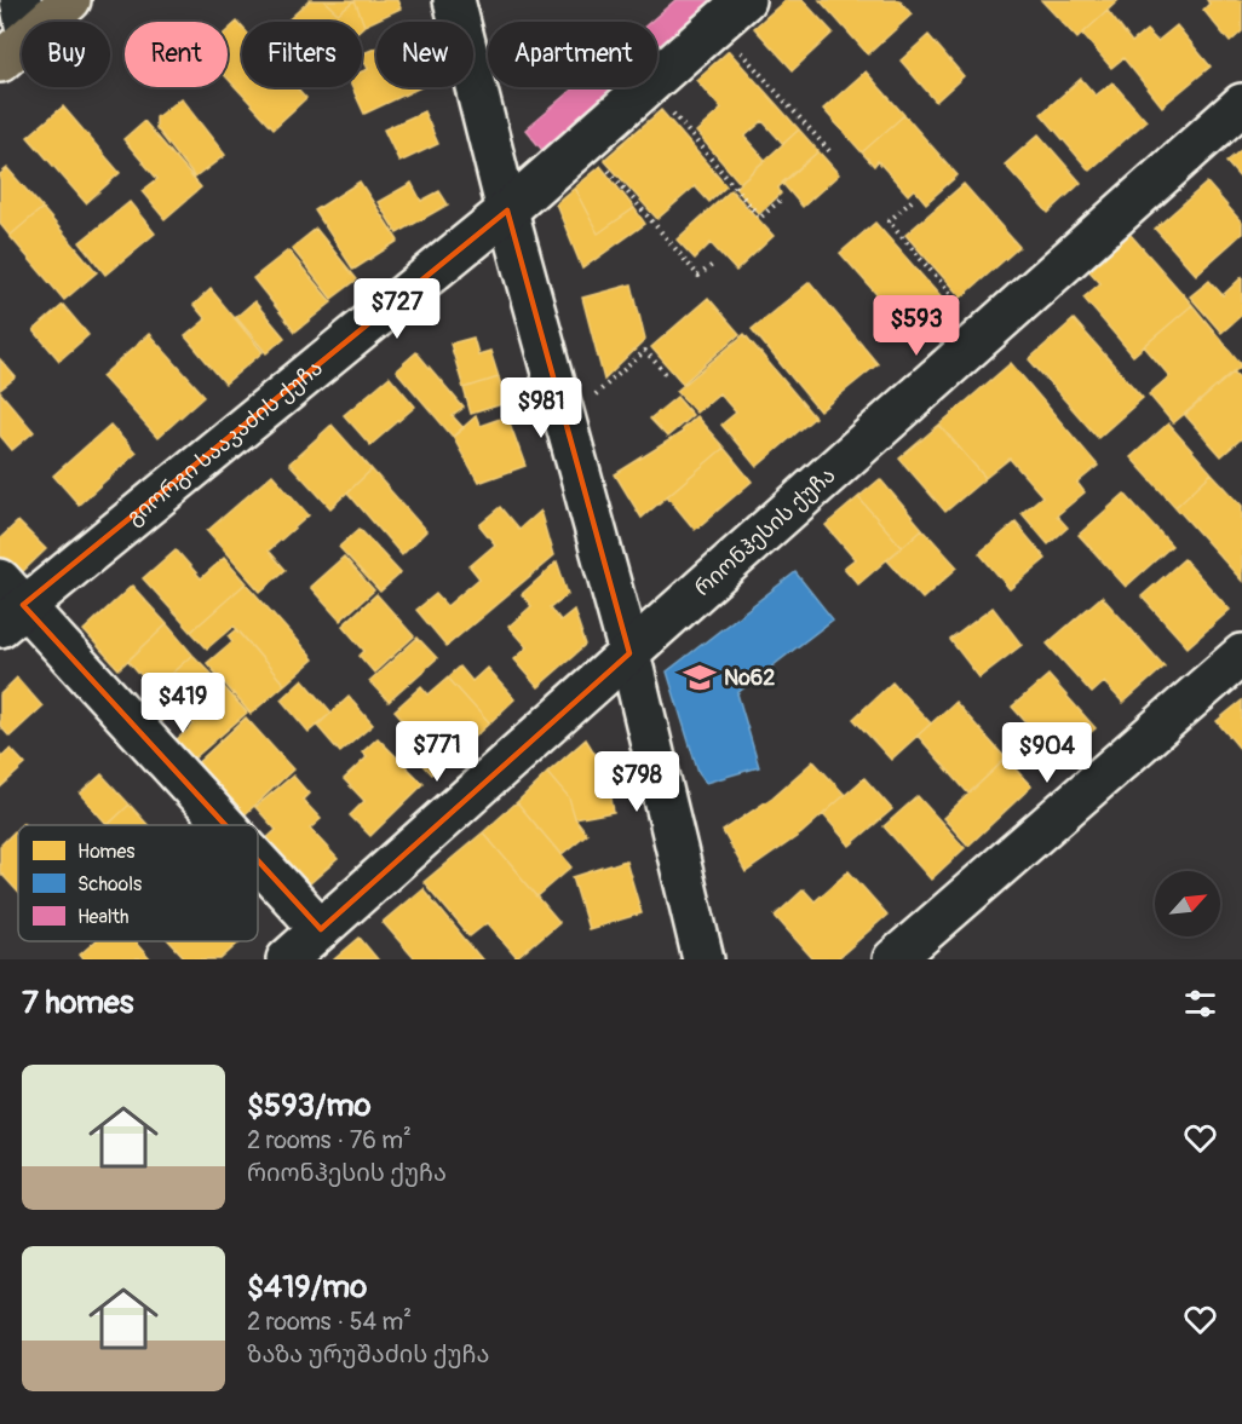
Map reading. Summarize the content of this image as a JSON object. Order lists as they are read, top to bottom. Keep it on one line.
{"streets":{"street":["გიორგი სააკაძის ქუჩა","რიონჰესის ქუჩა"]},"places":{"school or university":["№62"]},"legend":["Homes","Schools","Health"],"north":"top right","page":{"chip":["Buy","Rent","Filters","New","Apartment"],"price":["$727","$593","$981","$419","$771","$904","$798"],"heading":"7 homes","list":[{"name":"$593/mo","note":"2 rooms · 76 m² · რიონჰესის ქუჩა"},{"name":"$419/mo","note":"2 rooms · 54 m² · ზაზა ურუშაძის ქუჩა"}]}}
